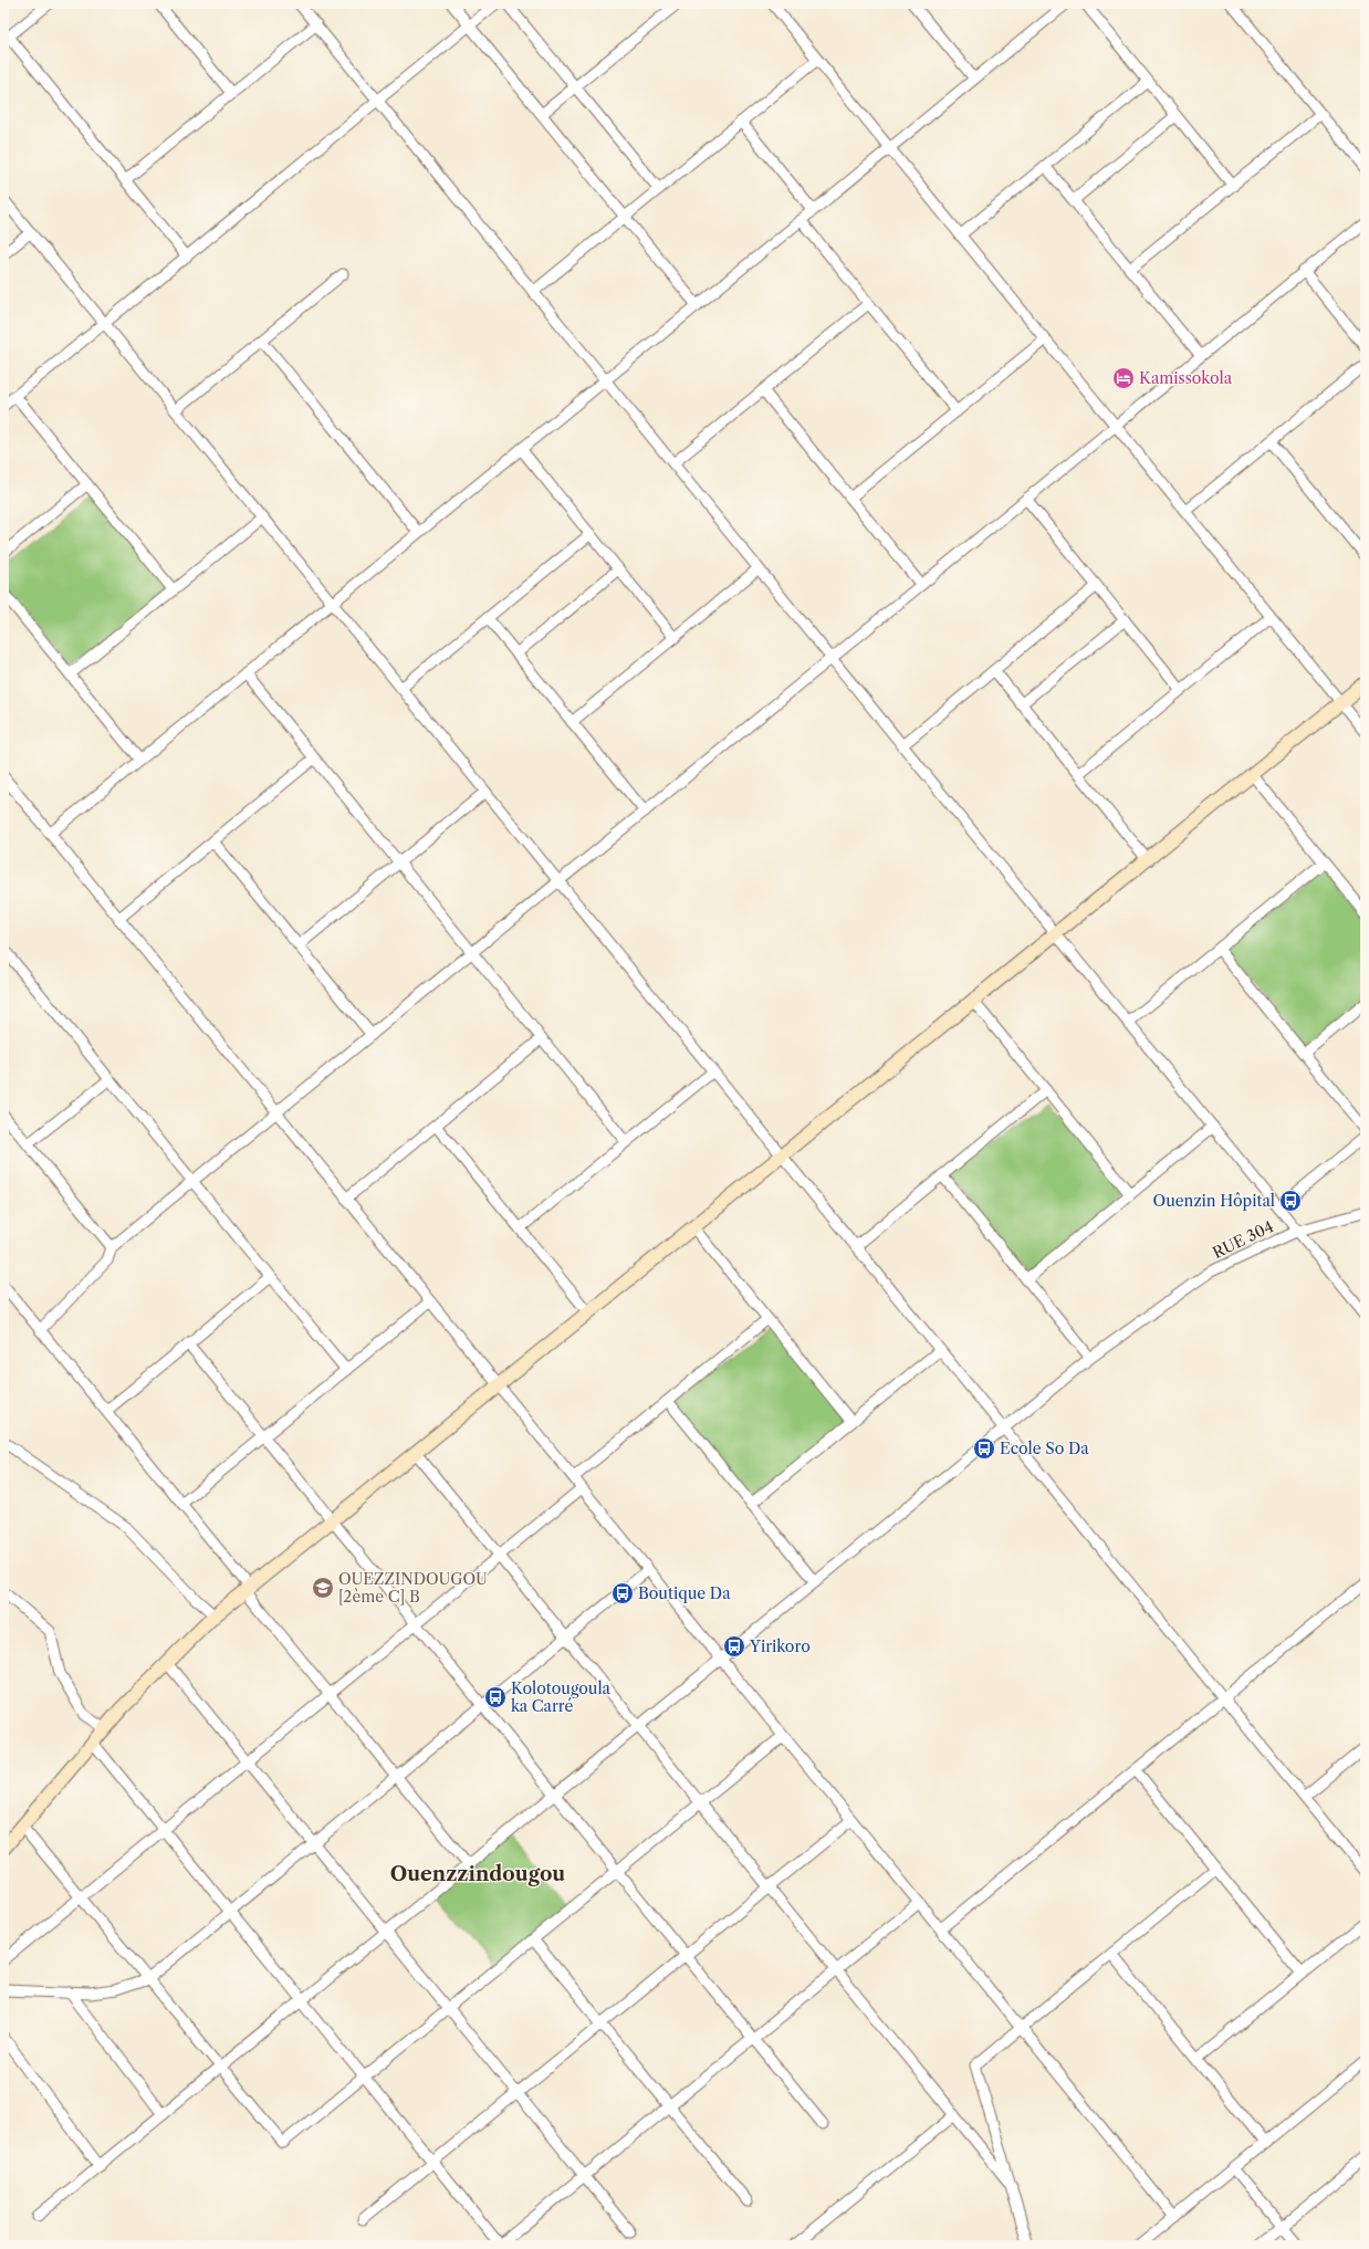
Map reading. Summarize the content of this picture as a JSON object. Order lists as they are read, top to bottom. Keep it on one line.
{"streets":{"street":["RUE 304"]},"districts":["Ouenzzindougou"],"places":{"hotel":["Kamissokola"],"bus stop":["Ouenzin Hôpital","Ecole So Da","Boutique Da","Yirikoro","Kolotougoula ka Carré"],"school or university":["OUEZZINDOUGOU [2ème C] B"]}}
